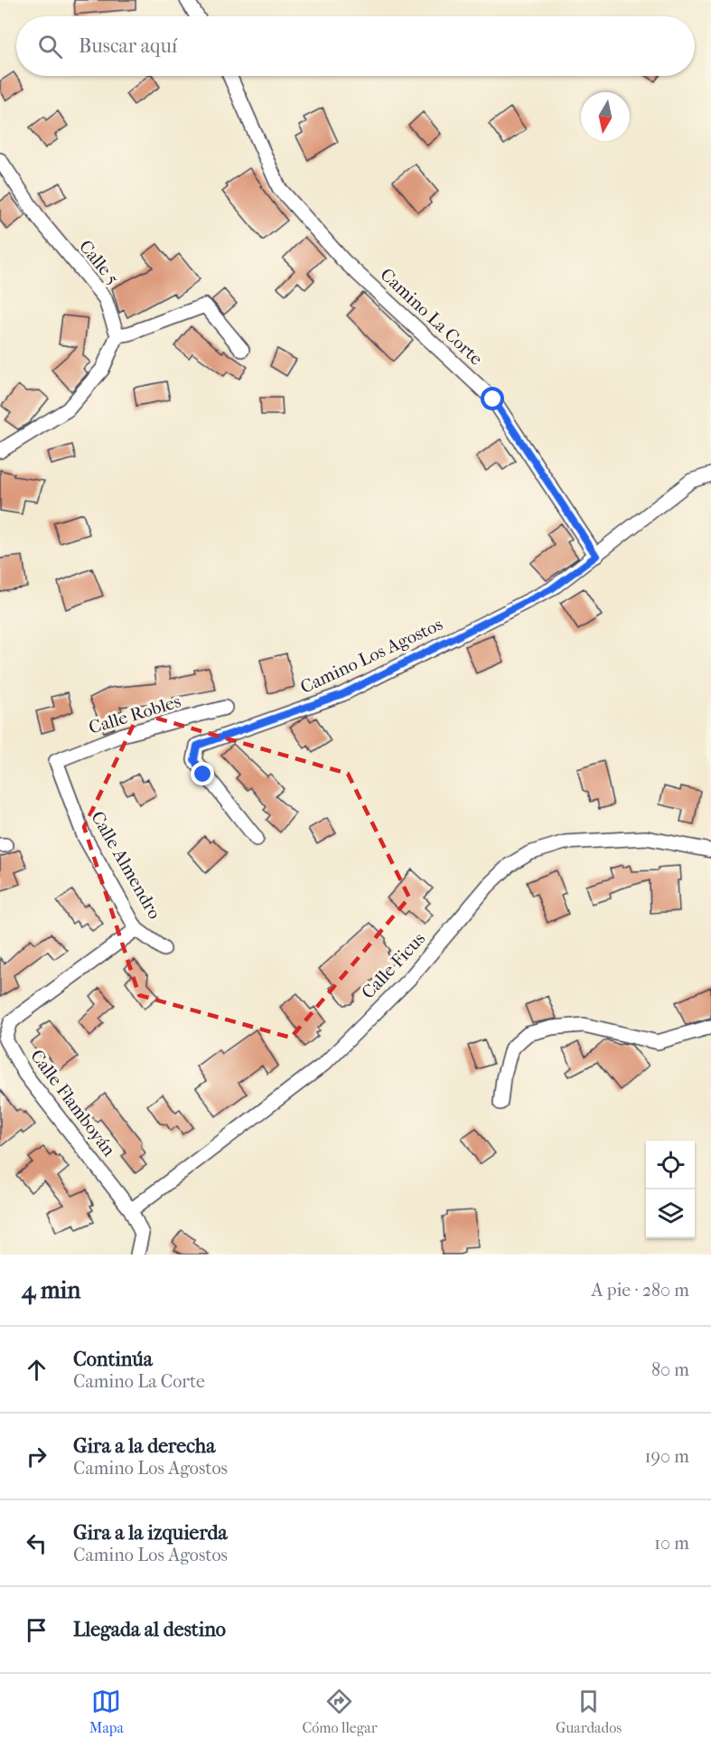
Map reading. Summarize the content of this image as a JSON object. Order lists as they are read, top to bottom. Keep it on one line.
{"streets":{"street":["Calle 5","Camino La Corte","Camino Los Agostos","Calle Robles","Calle Almendro","Calle Ficus","Calle Flamboyán"]},"crossings":[["Camino La Corte","Camino Los Agostos"],["Calle Robles","Calle Almendro"],["Calle Almendro","Calle Flamboyán"],["Calle Ficus","Calle Flamboyán"]],"north":"bottom","page":{"search":"Buscar aquí","heading":["4 min","A pie · 280 m"],"list":[["Continúa","Camino La Corte","80 m"],["Gira a la derecha","Camino Los Agostos","190 m"],["Gira a la izquierda","Camino Los Agostos","10 m"],"Llegada al destino"],"nav":["Mapa","Cómo llegar","Guardados"]}}
